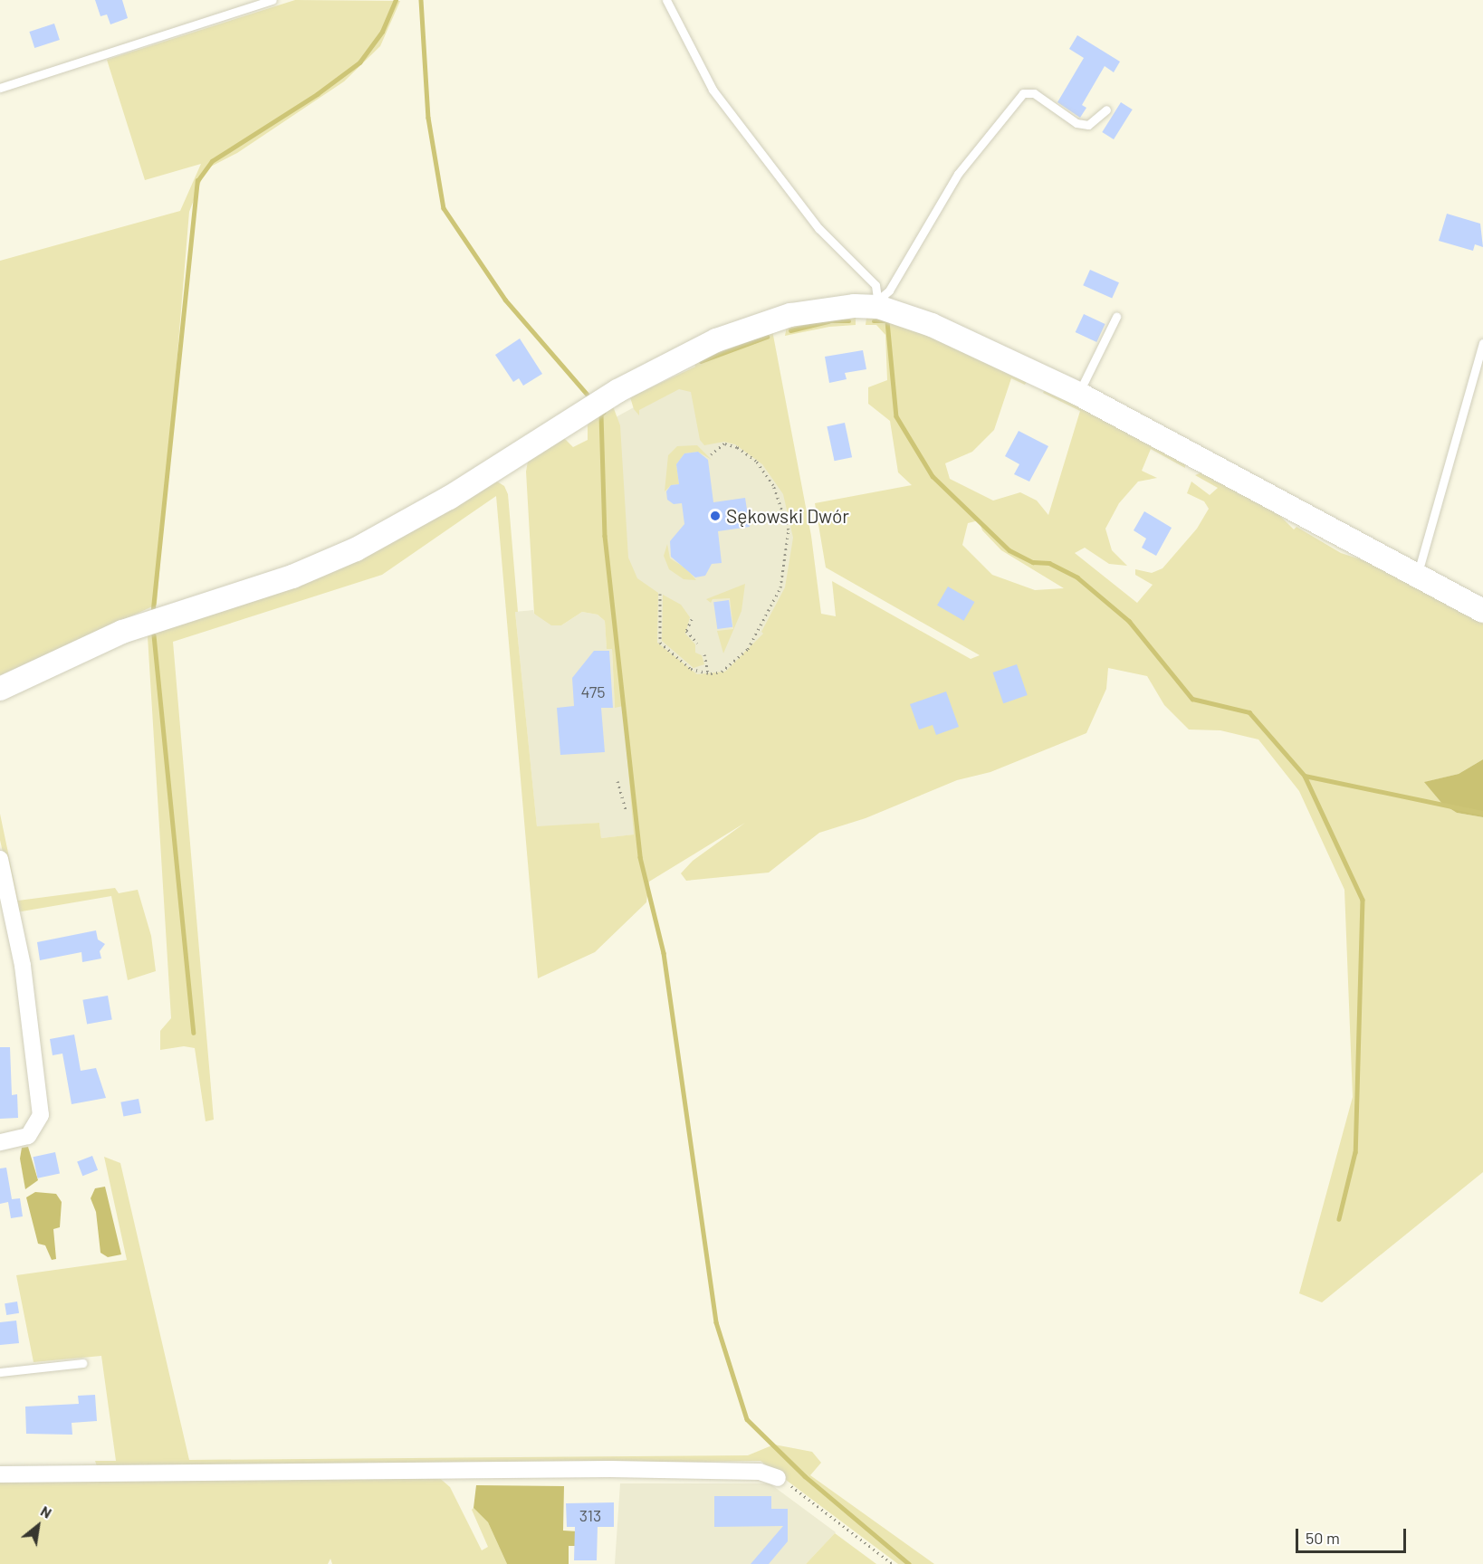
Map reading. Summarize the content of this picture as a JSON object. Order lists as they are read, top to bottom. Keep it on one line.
{"places":["Sękowski Dwór"],"house_numbers":["475","313"],"scale_bar":"50 m","north":"top right"}
